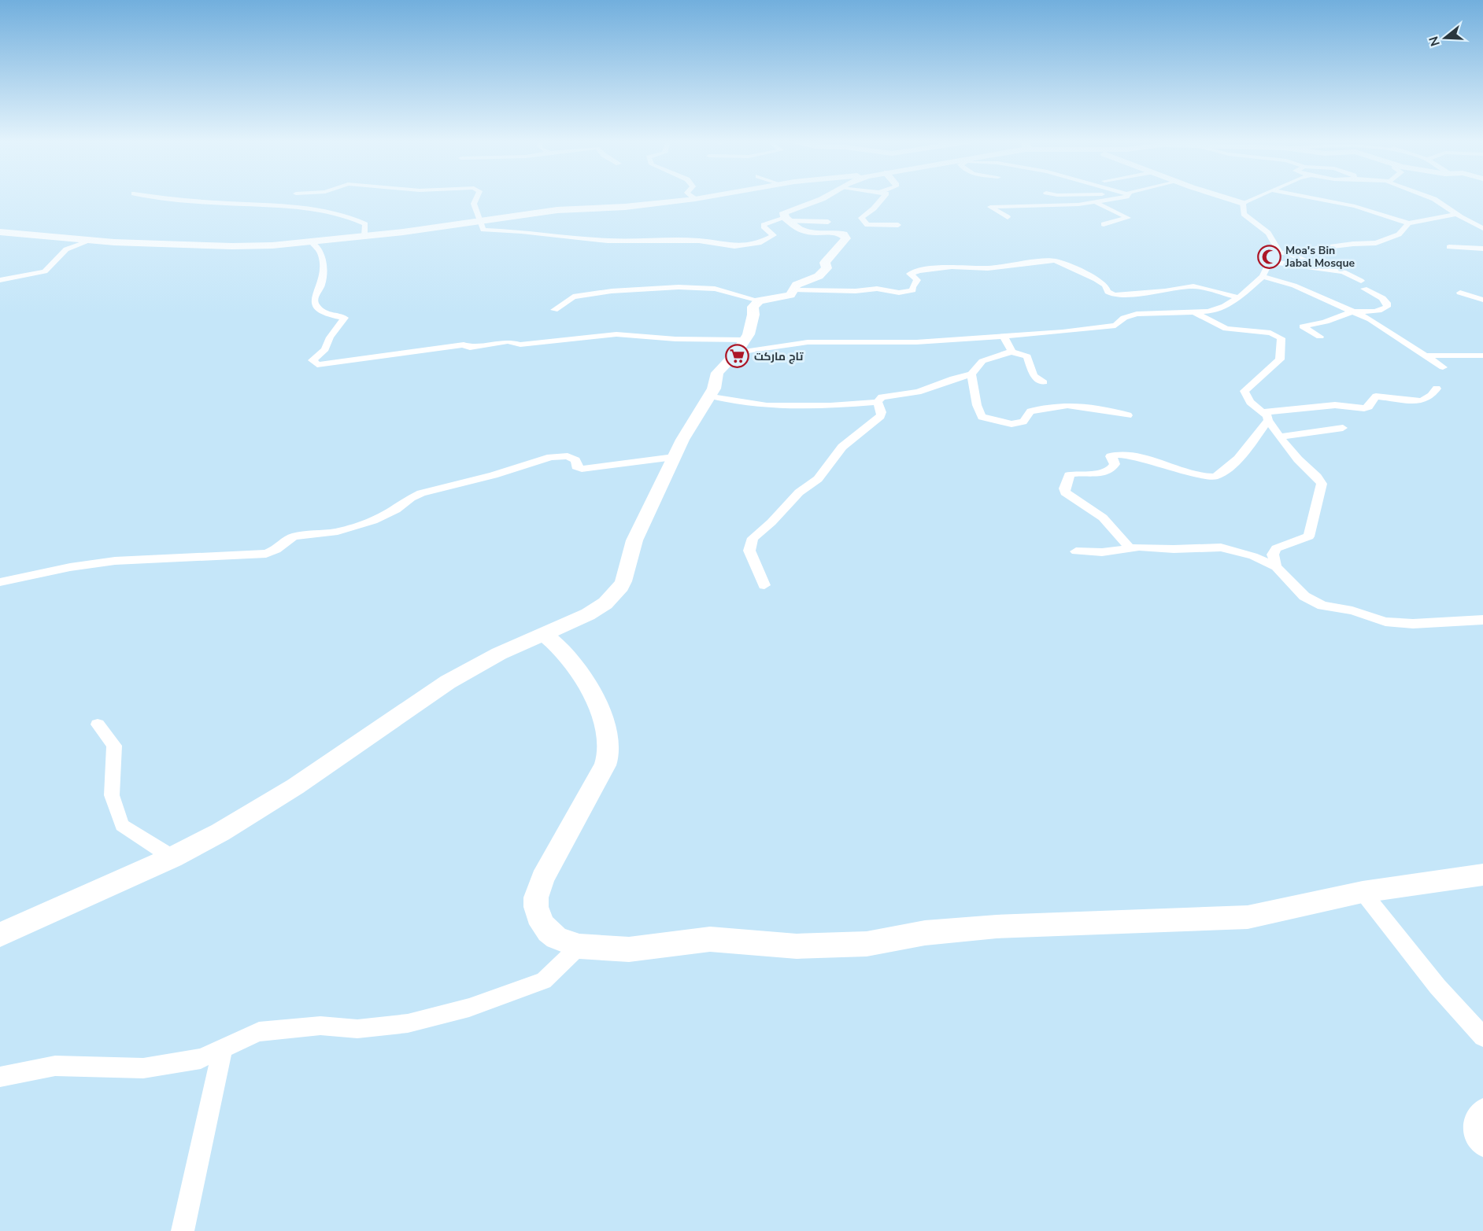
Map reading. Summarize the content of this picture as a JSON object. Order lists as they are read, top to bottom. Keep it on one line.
{"places":{"mosque":["Moa's Bin Jabal Mosque"],"supermarket":["تاج ماركت"]},"north":"left"}
